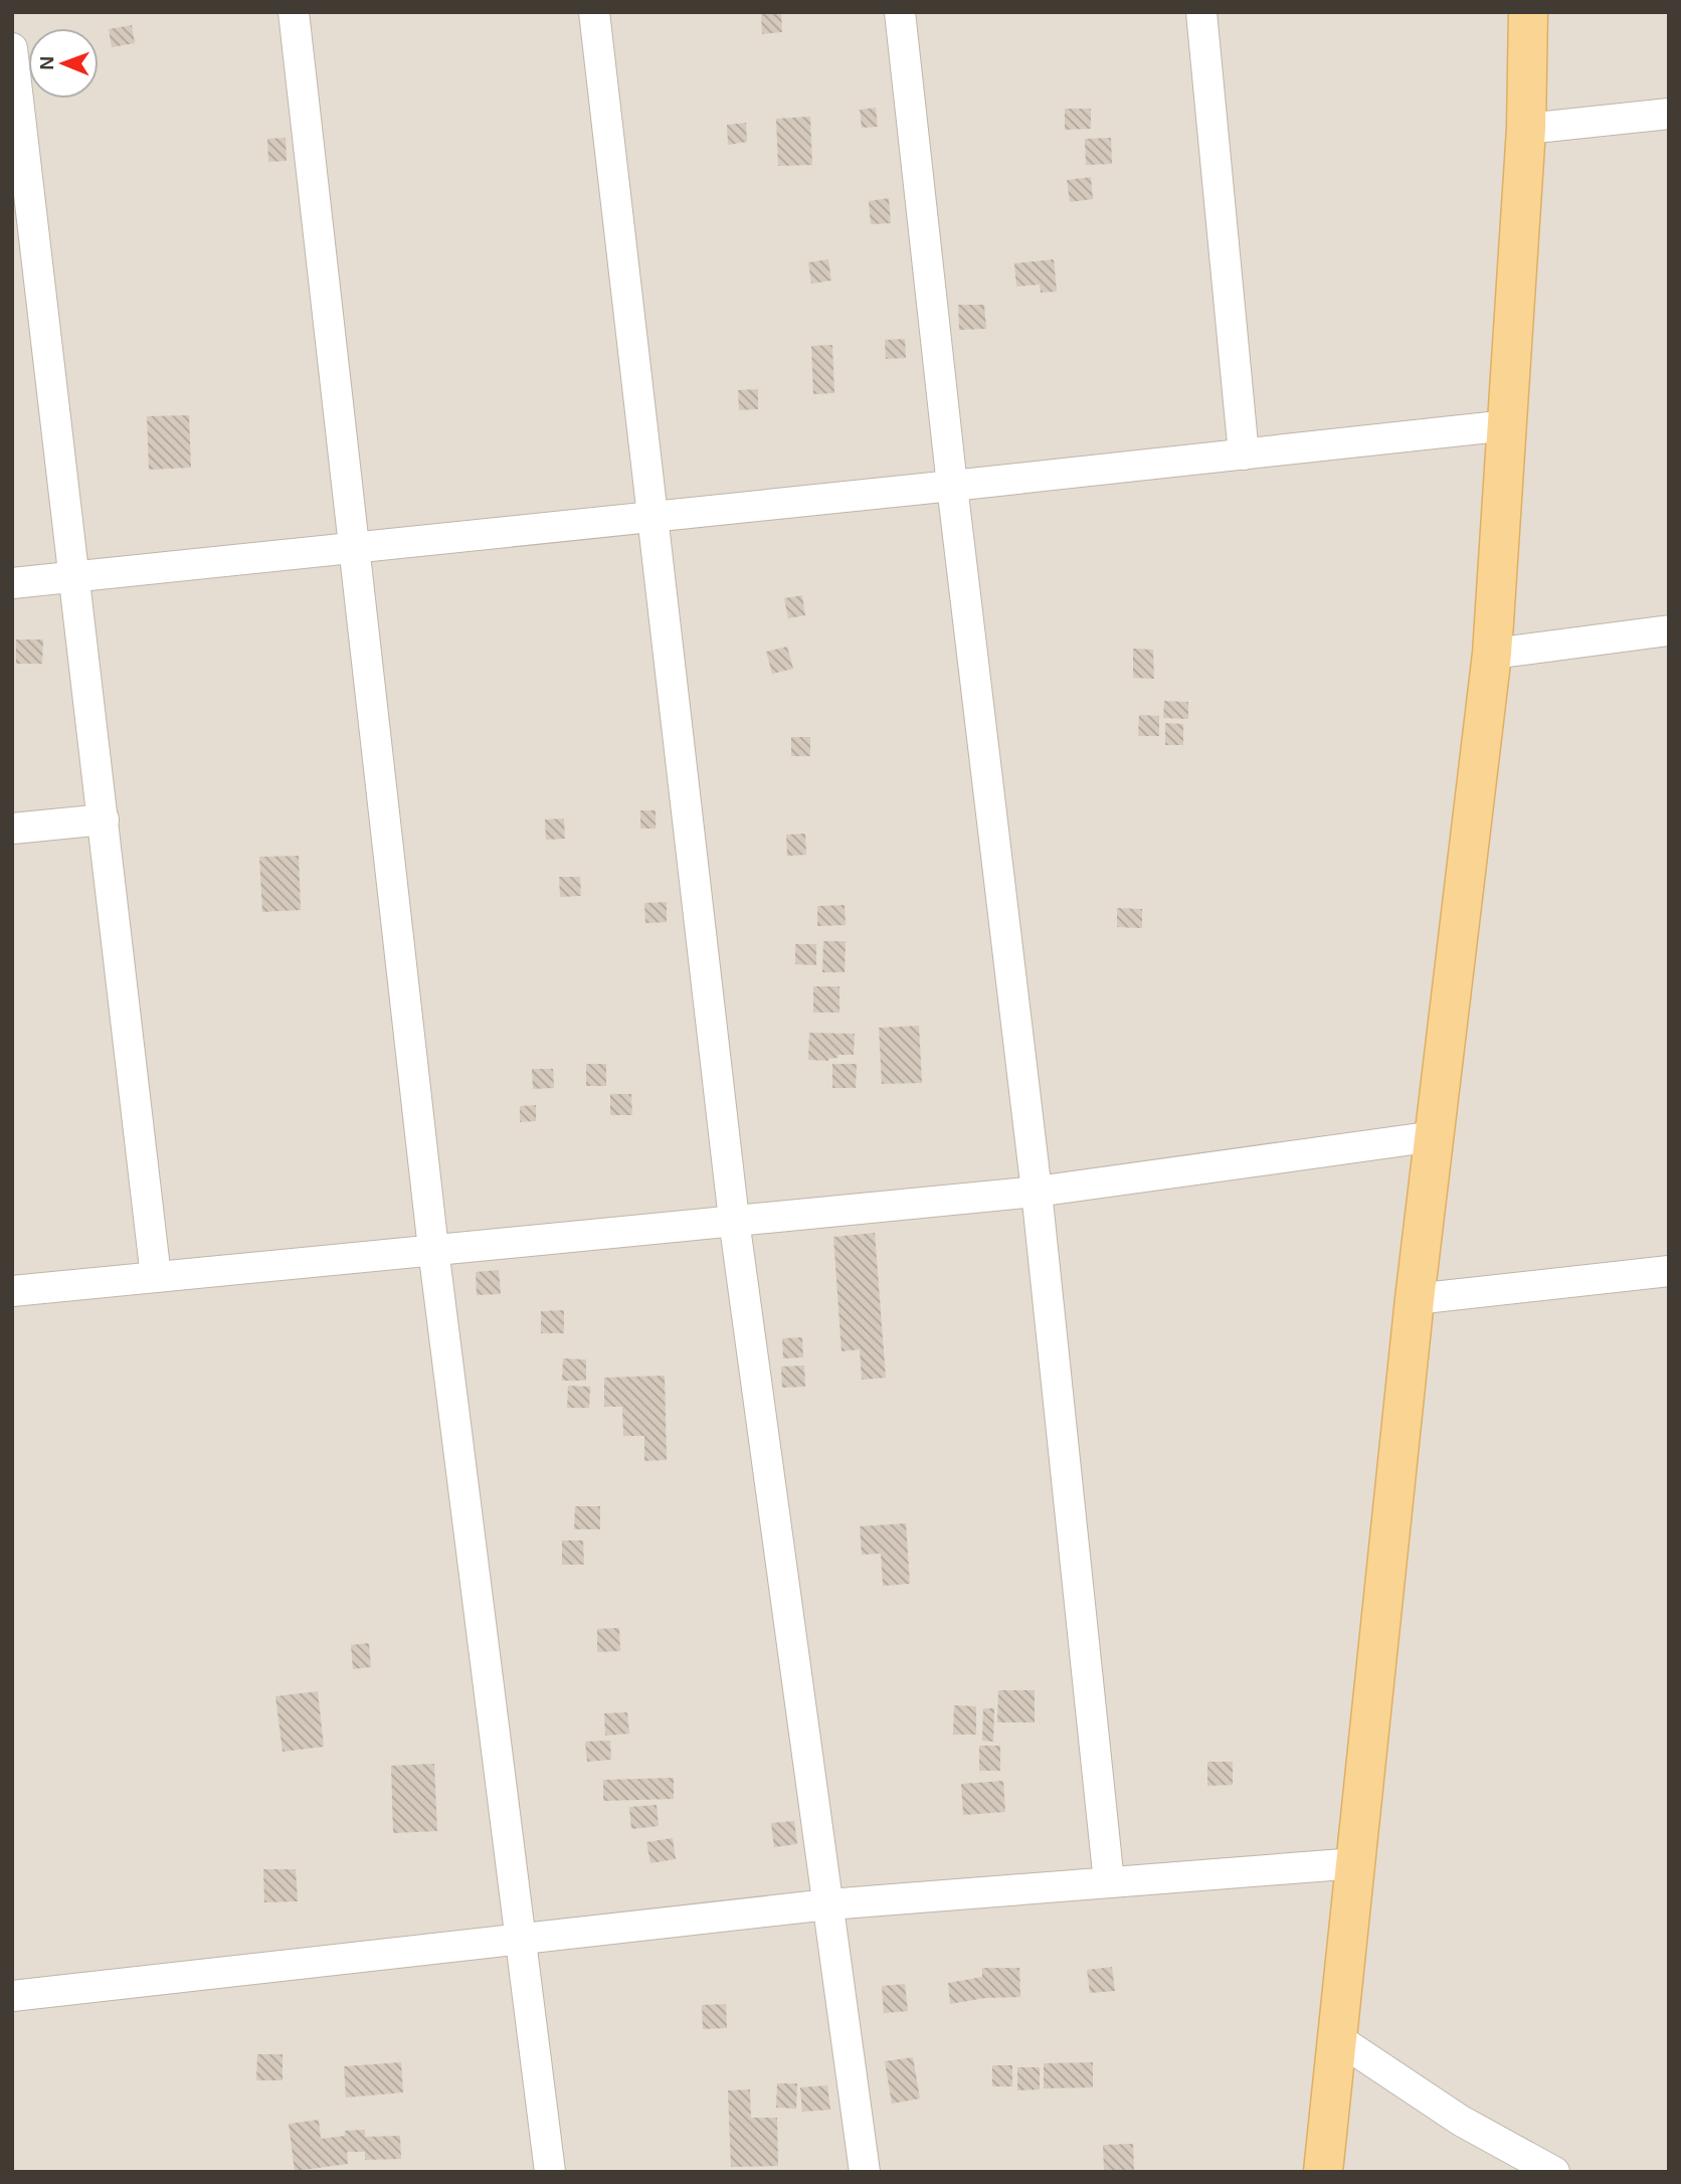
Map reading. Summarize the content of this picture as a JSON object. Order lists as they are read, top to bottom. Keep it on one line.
{"north":"left"}
